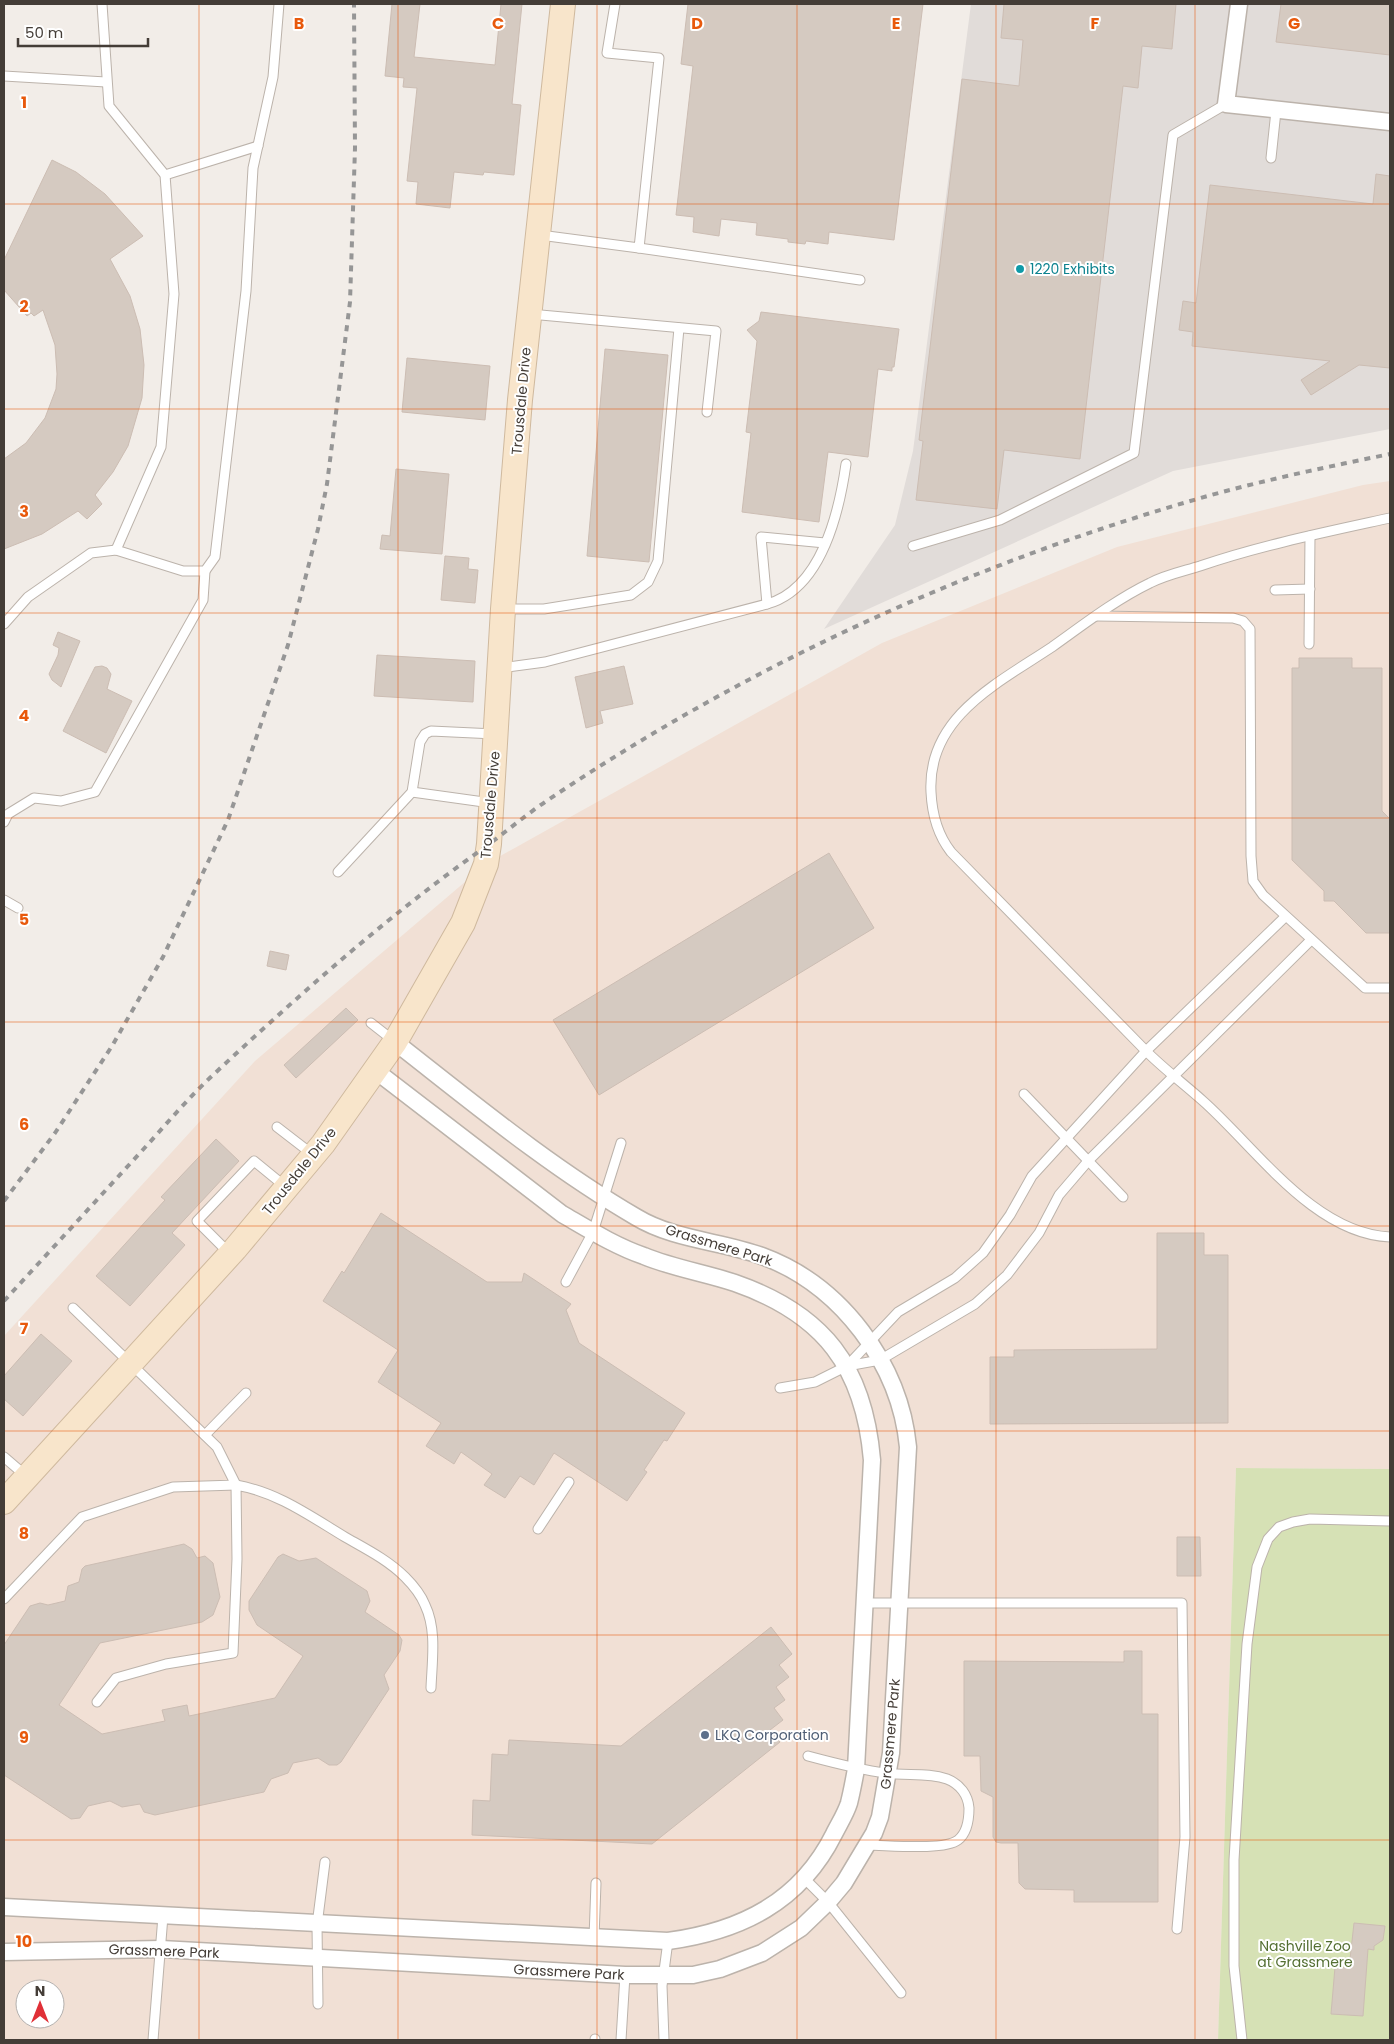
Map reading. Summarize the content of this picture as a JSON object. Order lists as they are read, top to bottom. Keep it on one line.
{"streets":{"street":["Trousdale Drive","Grassmere Park"]},"crossings":[["Trousdale Drive","Grassmere Park"]],"parks":["Nashville Zoo at Grassmere"],"places":["1220 Exhibits","LKQ Corporation"],"scale_bar":"50 m","north":"top","grid":{"columns":["B","C","D","E","F","G"],"rows":["1","2","3","4","5","6","7","8","9","10"]}}
